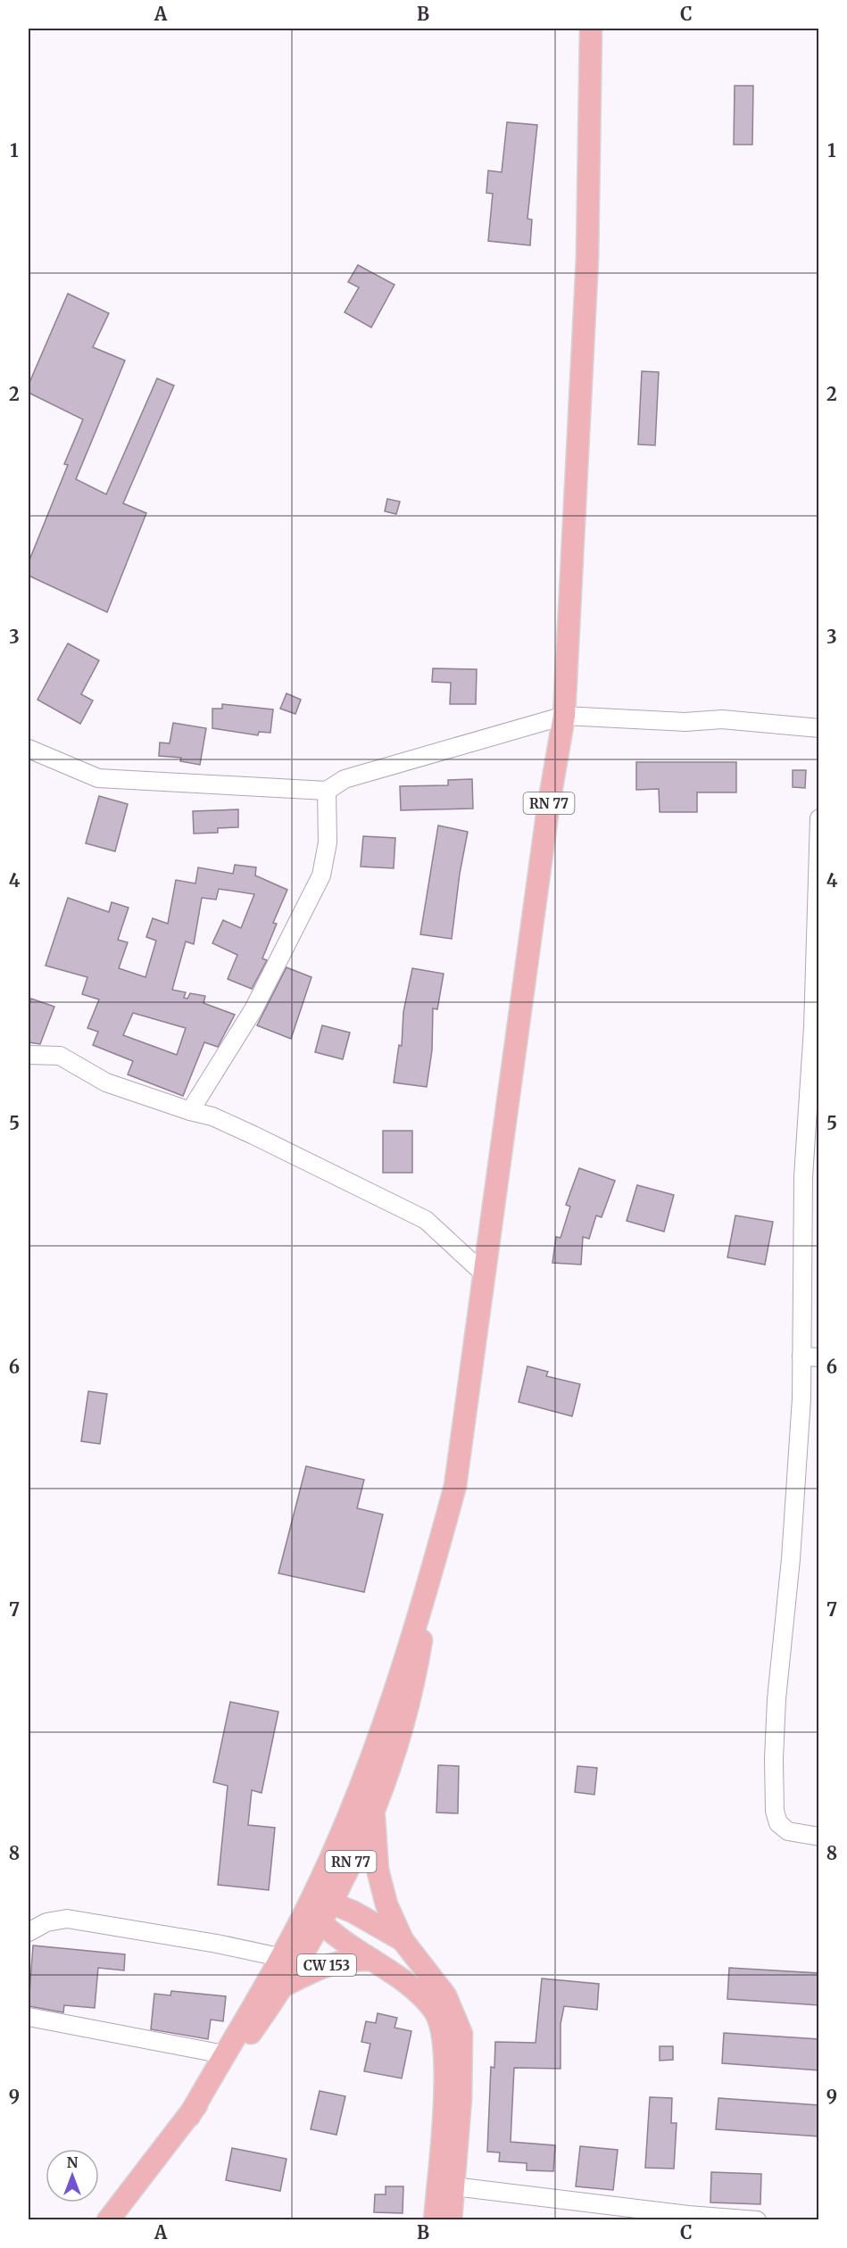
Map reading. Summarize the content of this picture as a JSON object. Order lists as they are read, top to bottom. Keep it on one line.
{"streets":{"main road":["RN 77","CW 153"]},"crossings":[["RN 77","CW 153"]],"north":"top","grid":{"columns":["A","B","C"],"rows":["1","2","3","4","5","6","7","8","9"]}}
